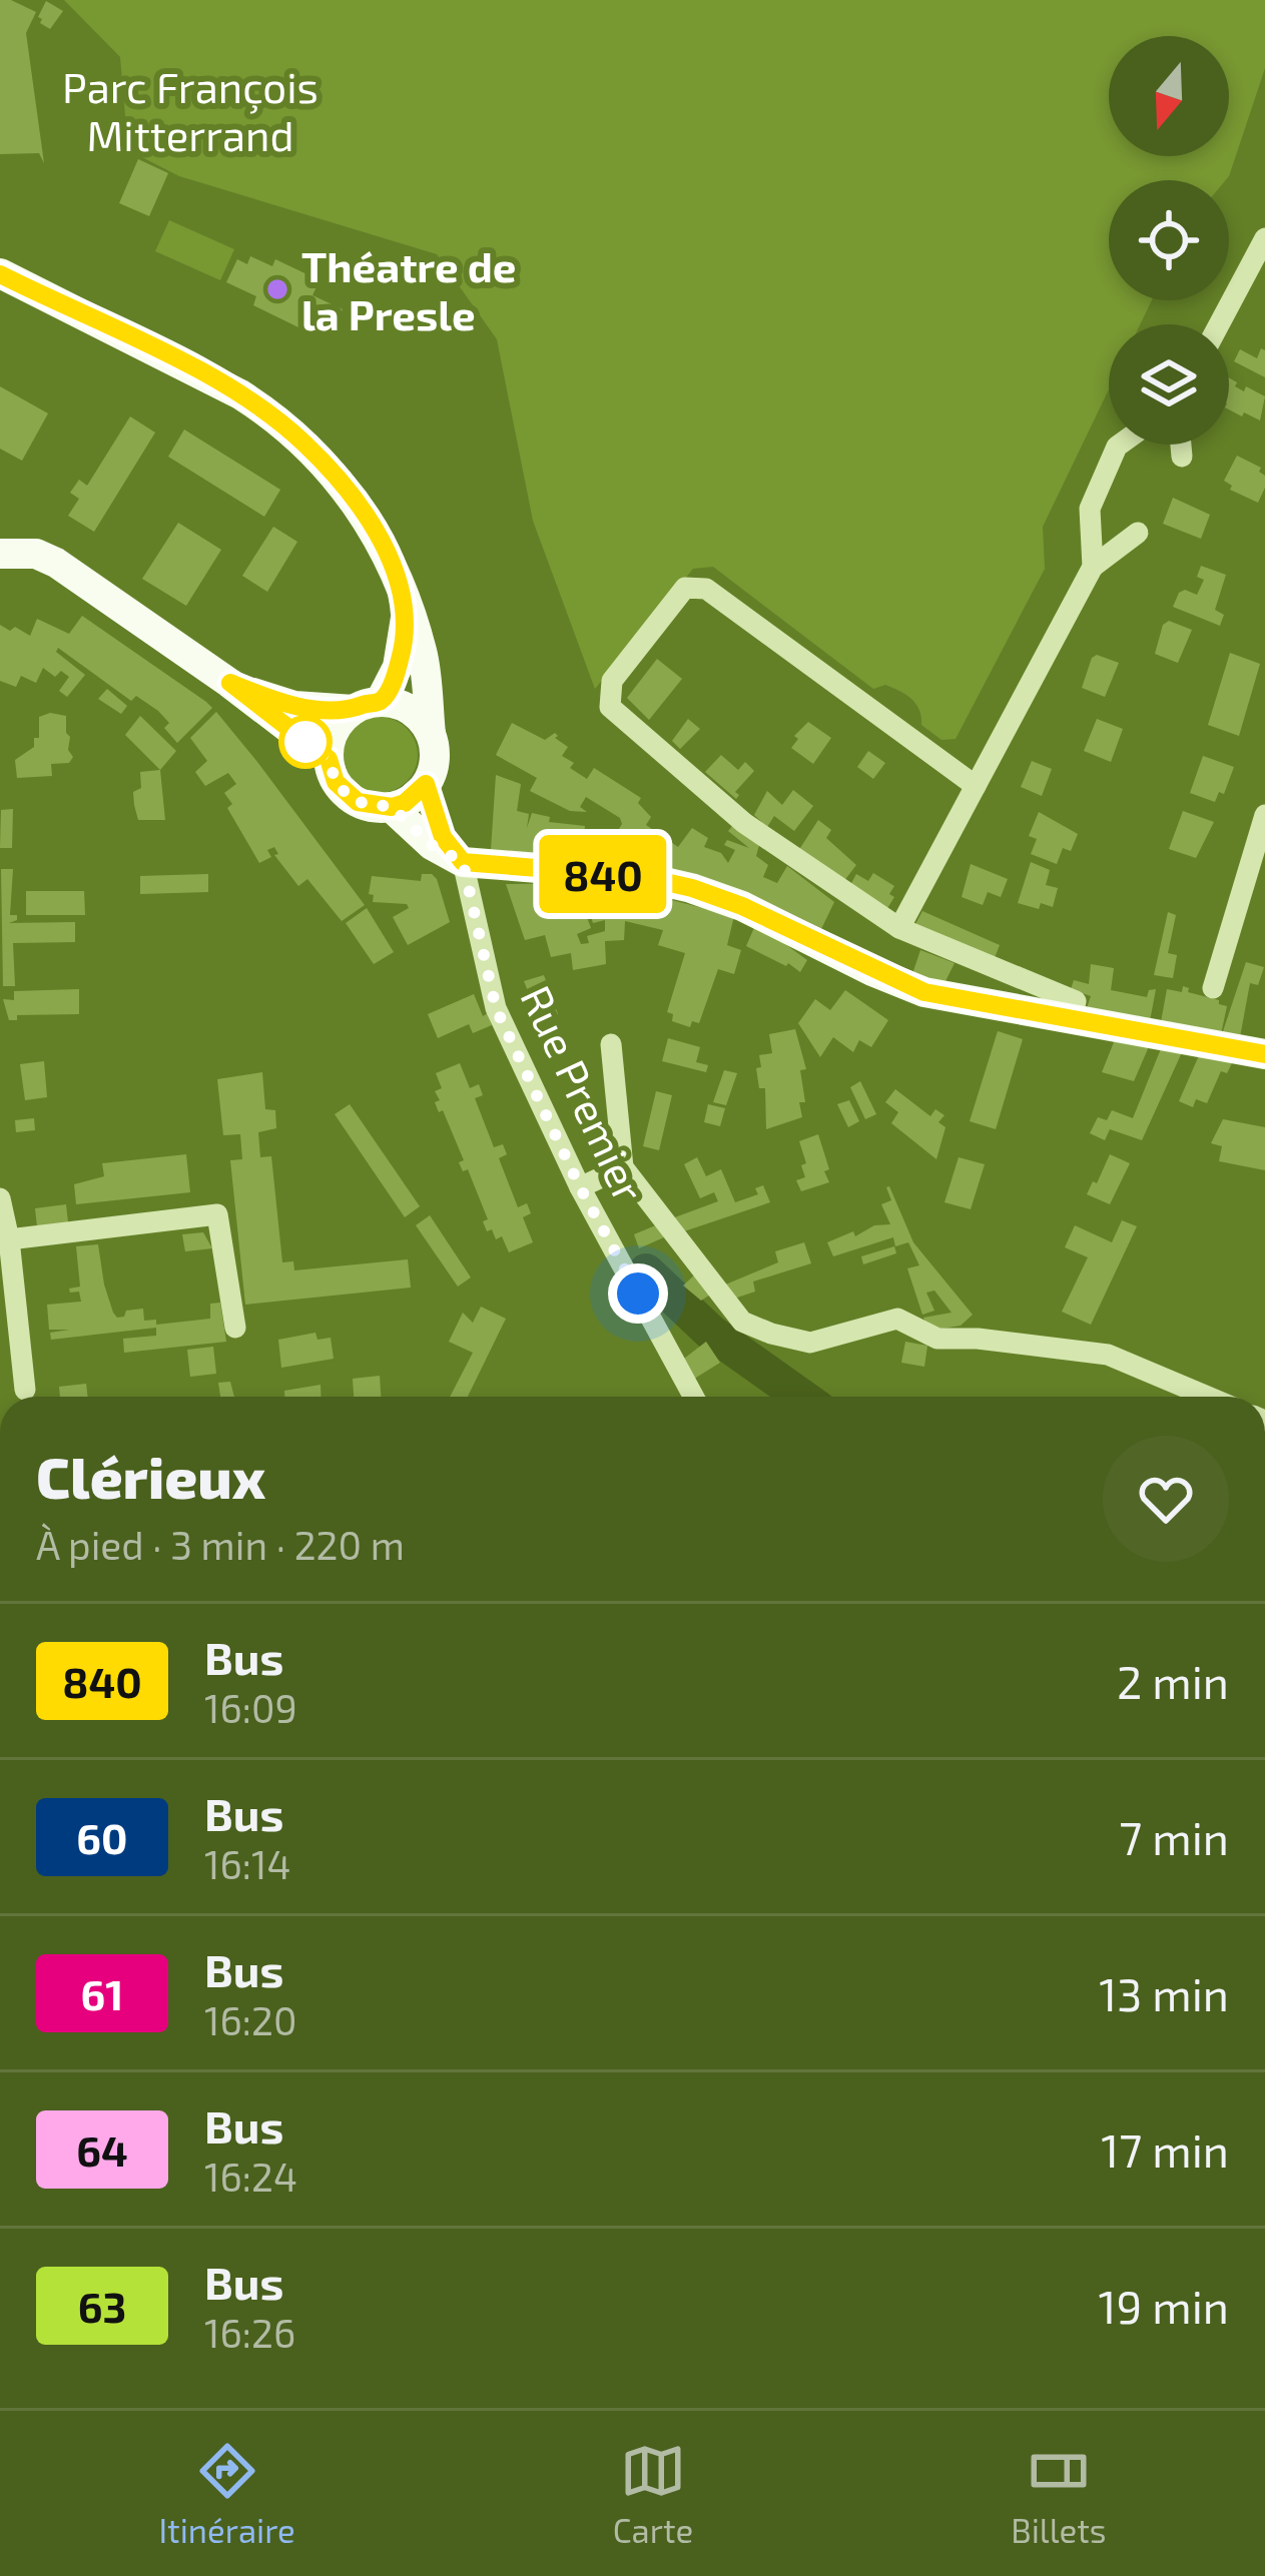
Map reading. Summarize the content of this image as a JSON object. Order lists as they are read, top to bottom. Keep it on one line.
{"streets":{"street":["Rue Premier"]},"parks":["Parc François Mitterrand"],"places":["Théatre de la Presle"],"lines":["bus line 840"],"north":"bottom","page":{"on_map":"840","heading":["Clérieux","À pied · 3 min · 220 m"],"list":[{"mark":"840","name":"Bus","note":"16:09","value":"2 min"},{"mark":"60","name":"Bus","note":"16:14","value":"7 min"},{"mark":"61","name":"Bus","note":"16:20","value":"13 min"},{"mark":"64","name":"Bus","note":"16:24","value":"17 min"},{"mark":"63","name":"Bus","note":"16:26","value":"19 min"}],"tabs":["Itinéraire","Carte","Billets"]}}
